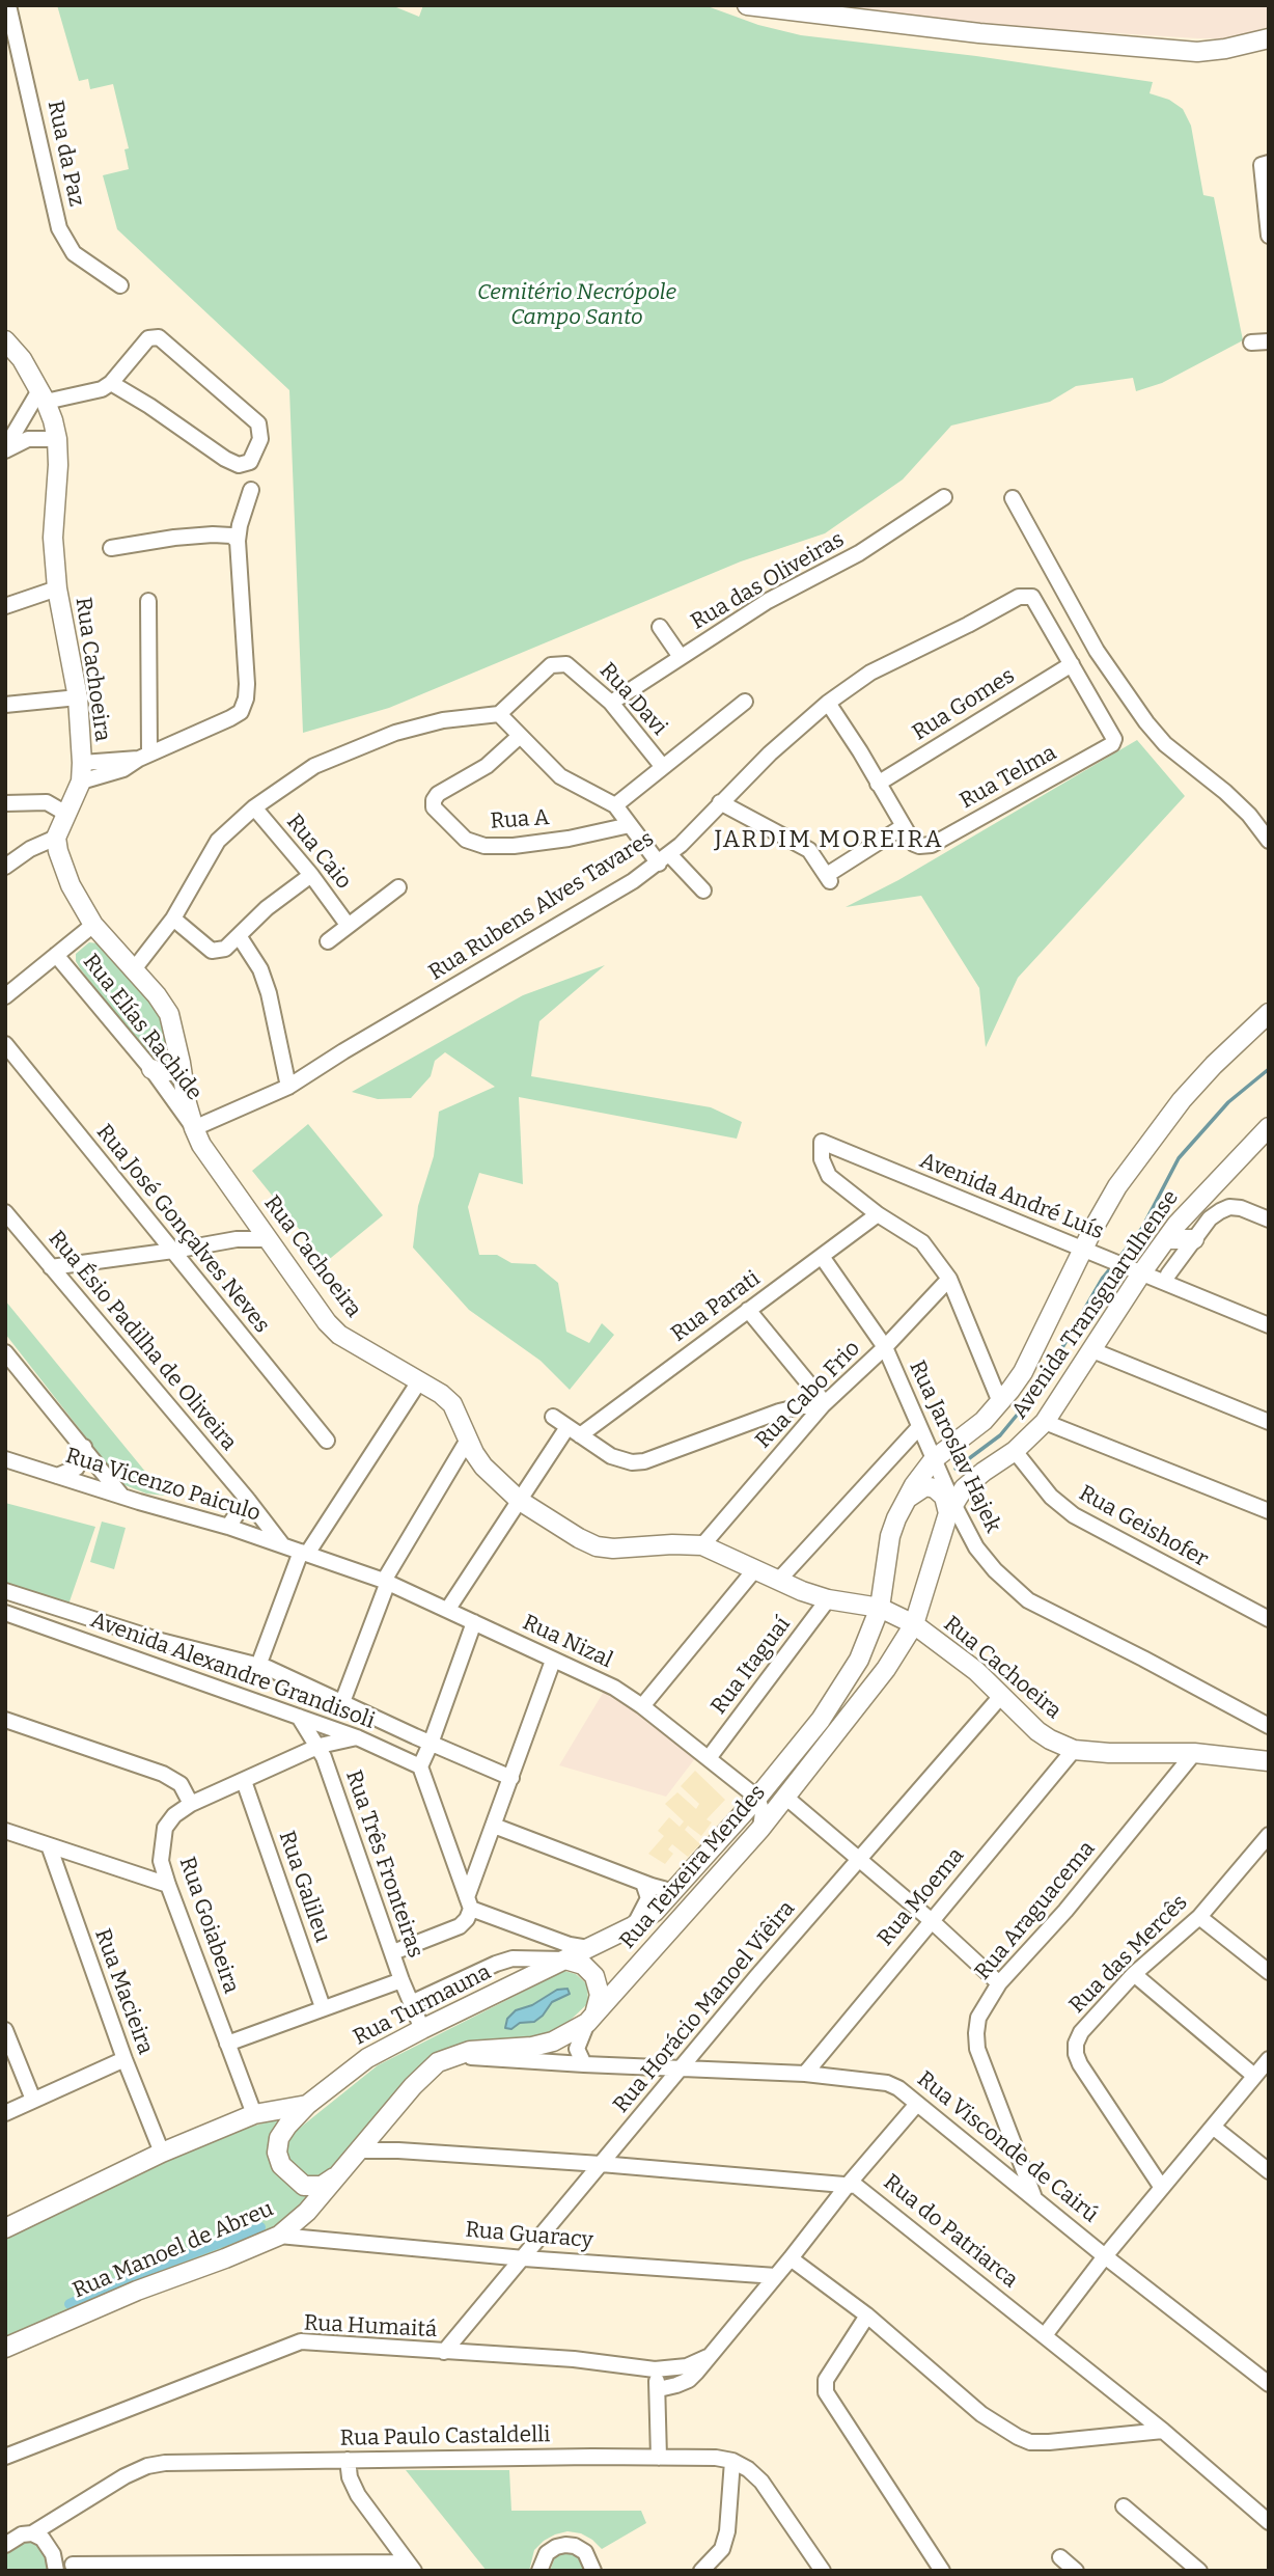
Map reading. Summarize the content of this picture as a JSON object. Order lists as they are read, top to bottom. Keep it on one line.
{"streets":{"main road":["Rua Cachoeira","Avenida Transguarulhense","Rua Teixeira Mendes","Rua Turmauna","Rua Manoel de Abreu"],"street":["Rua da Paz","Rua das Oliveiras","Rua Davi","Rua Gomes","Rua Telma","Rua A","Rua Caio","Rua Rubens Alves Tavares","Rua Elías Rachide","Avenida André Luís","Rua José Gonçalves Neves","Rua Parati","Rua Ésio Padilha de Oliveira","Rua Cabo Frio","Rua Jaroslav Hajek","Rua Vicenzo Paiculo","Rua Geishofer","Rua Nizal","Rua Itaguaí","Avenida Alexandre Grandisoli","Rua Três Fronteiras","Rua Galileu","Rua Moema","Rua Araguacema","Rua Goiabeira","Rua das Mercês","Rua Macieira","Rua Horácio Manoel Viêira","Rua Visconde de Cairú","Rua do Patriarca","Rua Guaracy","Rua Humaitá","Rua Paulo Castaldelli"]},"crossings":[["Rua das Oliveiras","Rua Davi"],["Rua Cachoeira","Rua Rubens Alves Tavares"],["Rua Cachoeira","Rua Elías Rachide"],["Rua Cachoeira","Avenida Transguarulhense"],["Rua Cachoeira","Rua Parati"],["Rua Cachoeira","Rua Cabo Frio"],["Rua Cachoeira","Rua Itaguaí"],["Rua Cachoeira","Rua Teixeira Mendes"],["Rua Cachoeira","Rua Moema"],["Rua Cachoeira","Rua Araguacema"],["Rua Cachoeira","Rua Horácio Manoel Viêira"],["Rua Gomes","Rua Telma"],["Rua Gomes","Rua Rubens Alves Tavares"],["Rua Telma","Rua Rubens Alves Tavares"],["Rua Rubens Alves Tavares","Rua Elías Rachide"],["Avenida André Luís","Avenida Transguarulhense"],["Avenida André Luís","Rua Parati"],["Avenida Transguarulhense","Rua Jaroslav Hajek"],["Avenida Transguarulhense","Rua Geishofer"],["Avenida Transguarulhense","Rua Teixeira Mendes"],["Rua Parati","Rua Jaroslav Hajek"],["Rua Parati","Rua Nizal"],["Rua Ésio Padilha de Oliveira","Rua Vicenzo Paiculo"],["Rua Cabo Frio","Rua Jaroslav Hajek"],["Rua Vicenzo Paiculo","Rua Nizal"],["Rua Nizal","Rua Itaguaí"],["Rua Nizal","Rua Teixeira Mendes"],["Avenida Alexandre Grandisoli","Rua Três Fronteiras"],["Avenida Alexandre Grandisoli","Rua Goiabeira"],["Rua Três Fronteiras","Rua Goiabeira"],["Rua Três Fronteiras","Rua Turmauna"],["Rua Teixeira Mendes","Rua Turmauna"],["Rua Teixeira Mendes","Rua Visconde de Cairú"],["Rua Galileu","Rua Goiabeira"],["Rua Moema","Rua Visconde de Cairú"],["Rua Araguacema","Rua Visconde de Cairú"],["Rua Turmauna","Rua Manoel de Abreu"],["Rua Horácio Manoel Viêira","Rua Visconde de Cairú"],["Rua Horácio Manoel Viêira","Rua do Patriarca"],["Rua Horácio Manoel Viêira","Rua Guaracy"],["Rua Horácio Manoel Viêira","Rua Humaitá"],["Rua Visconde de Cairú","Rua Humaitá"],["Rua do Patriarca","Rua Humaitá"],["Rua Guaracy","Rua Manoel de Abreu"],["Rua Guaracy","Rua Humaitá"]],"districts":["JARDIM MOREIRA"],"parks":["Cemitério Necrópole Campo Santo"]}
